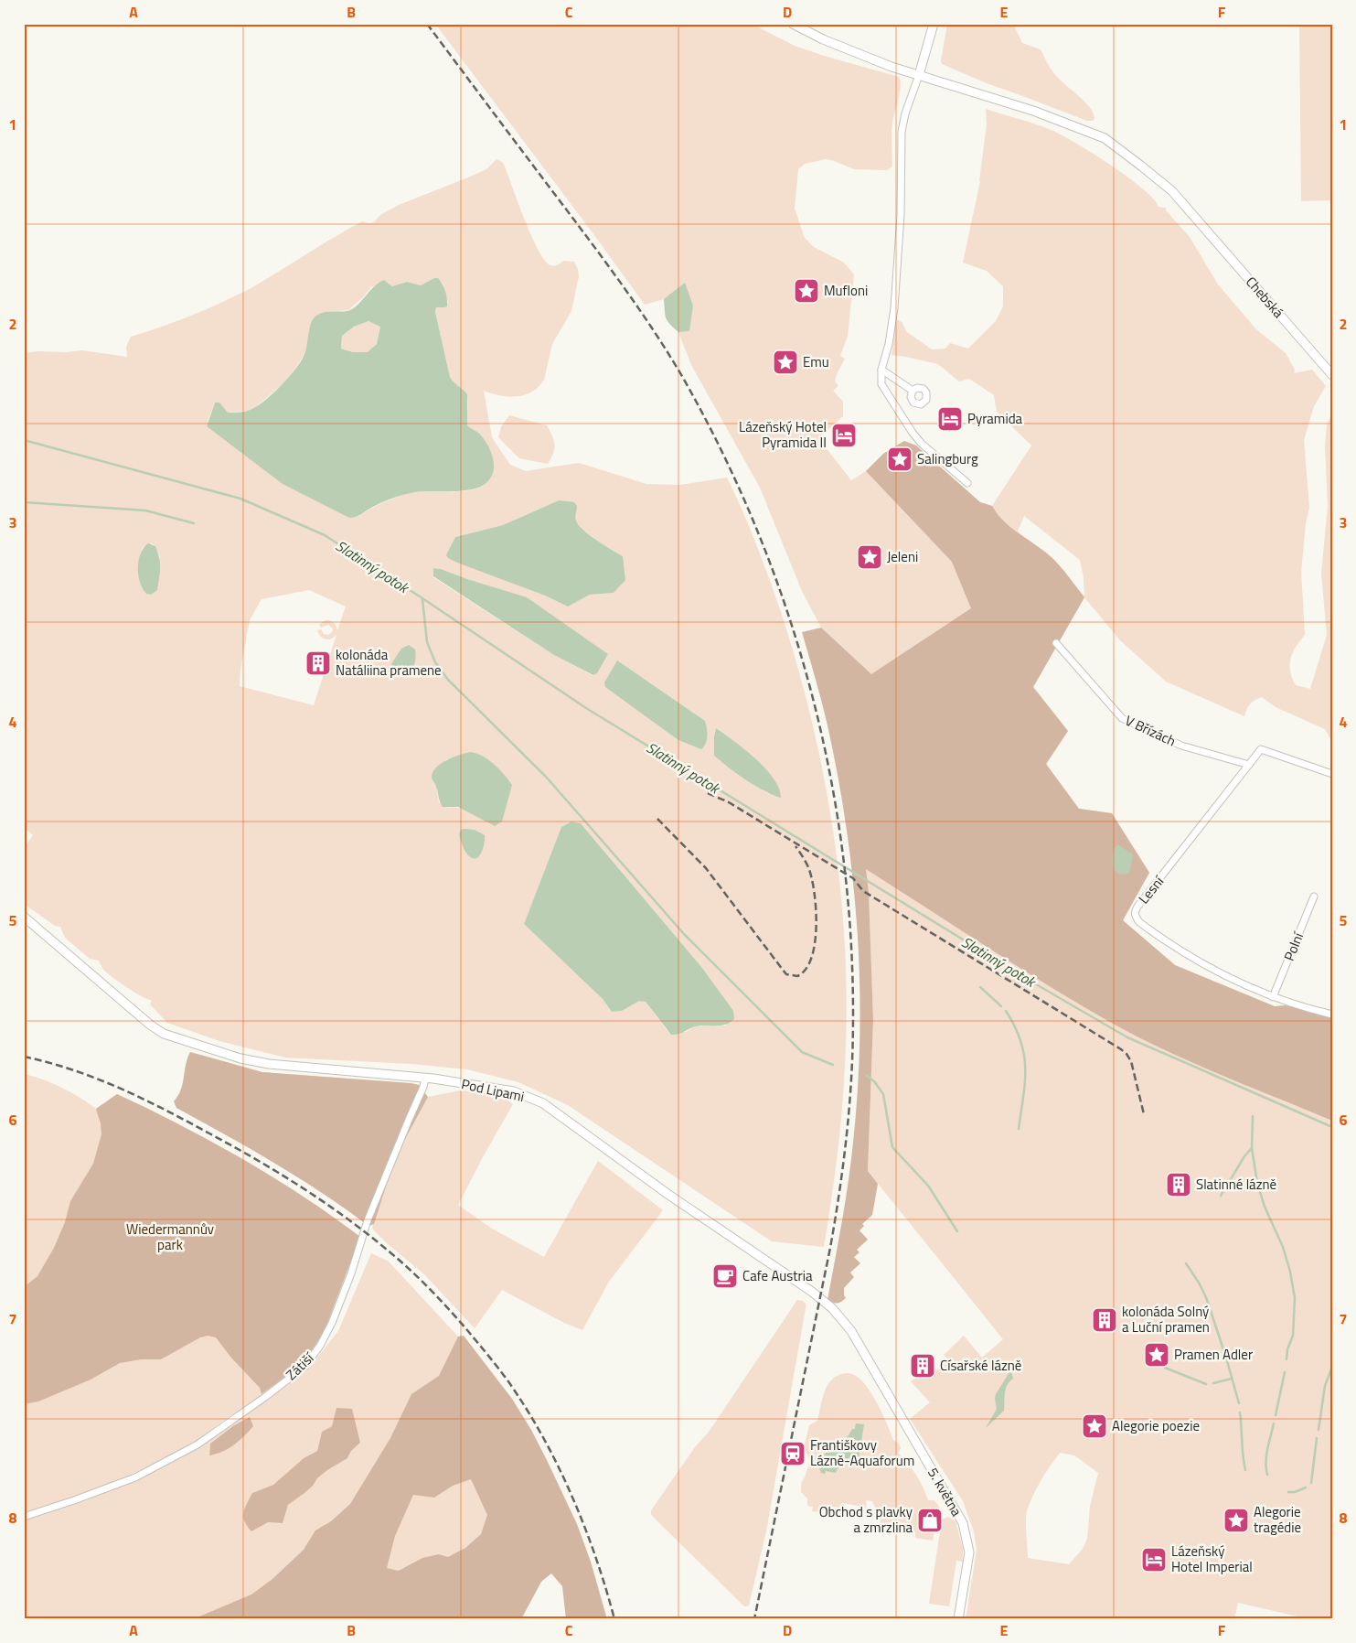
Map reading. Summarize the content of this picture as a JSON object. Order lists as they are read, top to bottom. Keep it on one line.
{"streets":{"street":["Chebská","V Břízách","Lesní","Polní","Pod Lipami","Zátiší","5. května"]},"crossings":[["V Břízách","Lesní"],["Lesní","Polní"],["Pod Lipami","Zátiší"],["Pod Lipami","5. května"]],"water":["Slatinný potok"],"parks":["Wiedermannův park"],"places":{"place":["Mufloni","Emu","Salingburg","Jeleni","Pramen Adler","Alegorie poezie","Alegorie tragédie"],"hotel":["Pyramida","Lázeňský Hotel Pyramida II","Lázeňský Hotel Imperial"],"building":["kolonáda Natáliina pramene","Slatinné lázně","kolonáda Solný a Luční pramen","Císařské lázně"],"cafe":["Cafe Austria"],"station":["Františkovy Lázně-Aquaforum"],"shop":["Obchod s plavky a zmrzlina"]},"grid":{"columns":["A","B","C","D","E","F"],"rows":["1","2","3","4","5","6","7","8"]}}
